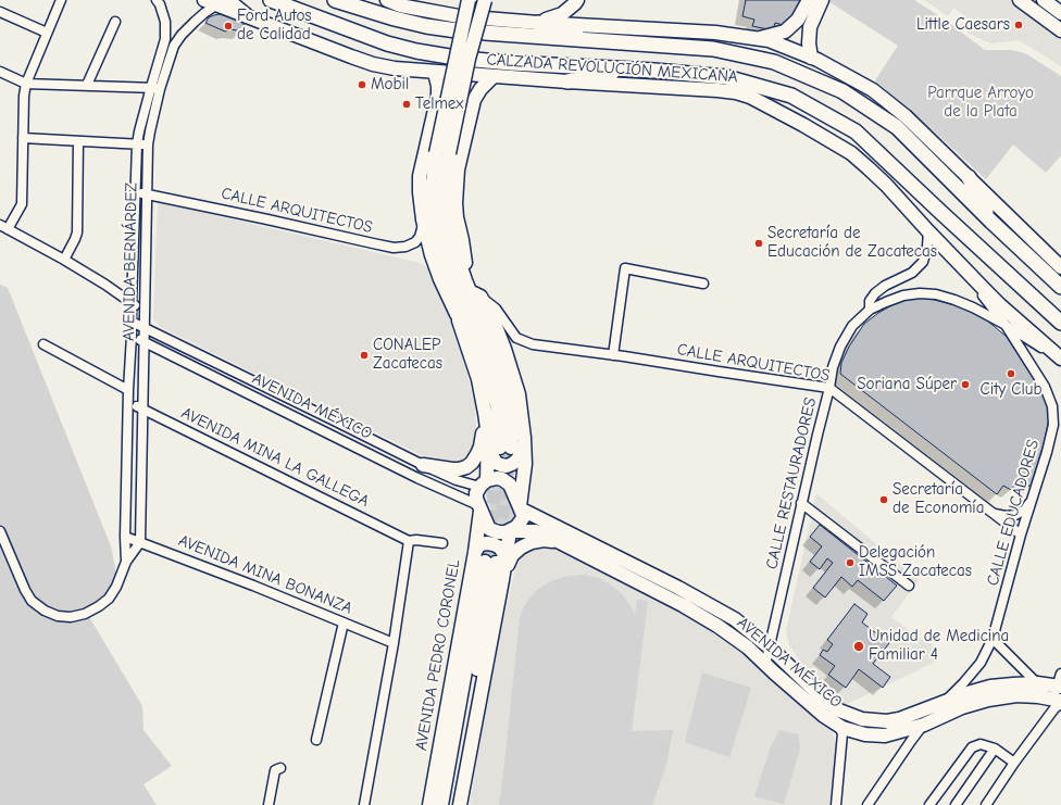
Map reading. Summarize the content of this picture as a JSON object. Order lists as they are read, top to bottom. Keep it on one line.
{"streets":{"street":["CALZADA REVOLUCIÓN MEXICANA","CALLE ARQUITECTOS","AVENIDA BERNÁRDEZ","AVENIDA MÉXICO","AVENIDA MINA LA GALLEGA","CALLE RESTAURADORES","CALLE EDUCADORES","AVENIDA MINA BONANZA","AVENIDA PEDRO CORONEL"]},"crossings":[["CALZADA REVOLUCIÓN MEXICANA","CALLE RESTAURADORES"],["CALZADA REVOLUCIÓN MEXICANA","CALLE EDUCADORES"],["CALLE ARQUITECTOS","AVENIDA BERNÁRDEZ"],["CALLE ARQUITECTOS","CALLE RESTAURADORES"],["CALLE ARQUITECTOS","CALLE EDUCADORES"],["AVENIDA BERNÁRDEZ","AVENIDA MÉXICO"],["AVENIDA BERNÁRDEZ","AVENIDA MINA LA GALLEGA"],["AVENIDA BERNÁRDEZ","AVENIDA MINA BONANZA"],["AVENIDA MÉXICO","CALLE RESTAURADORES"],["AVENIDA MÉXICO","CALLE EDUCADORES"],["AVENIDA MÉXICO","AVENIDA PEDRO CORONEL"],["CALLE RESTAURADORES","CALLE EDUCADORES"]],"parks":["Parrque Arroyo de la Plata"],"places":["Little Caesars","Ford Autos de Calidad","Mobil","Telmex","Secretaría de Educación de Zacatecas","CONALEP Zacatecas","City Club","Soriana Súper","Secretaría de Economía","Delegación IMSS Zacatecas","Unidad de Medicina Familiar 4"]}
